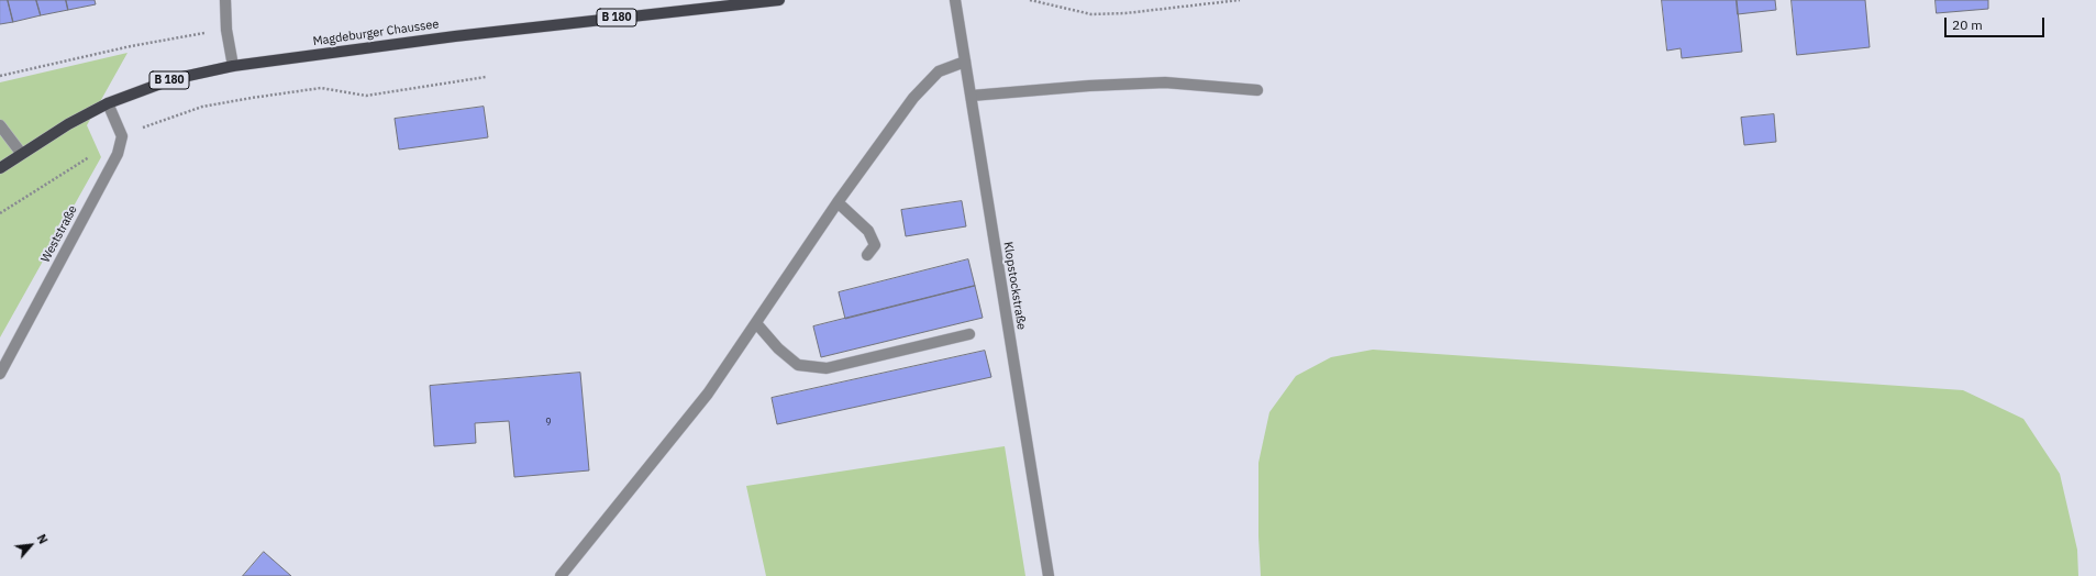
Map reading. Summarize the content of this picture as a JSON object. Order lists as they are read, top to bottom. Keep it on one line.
{"streets":{"main road":["B 180","Magdeburger Chaussee"],"street":["Weststraße","Klopstockstraße"]},"house_numbers":["9"],"scale_bar":"20 m","north":"top right"}
